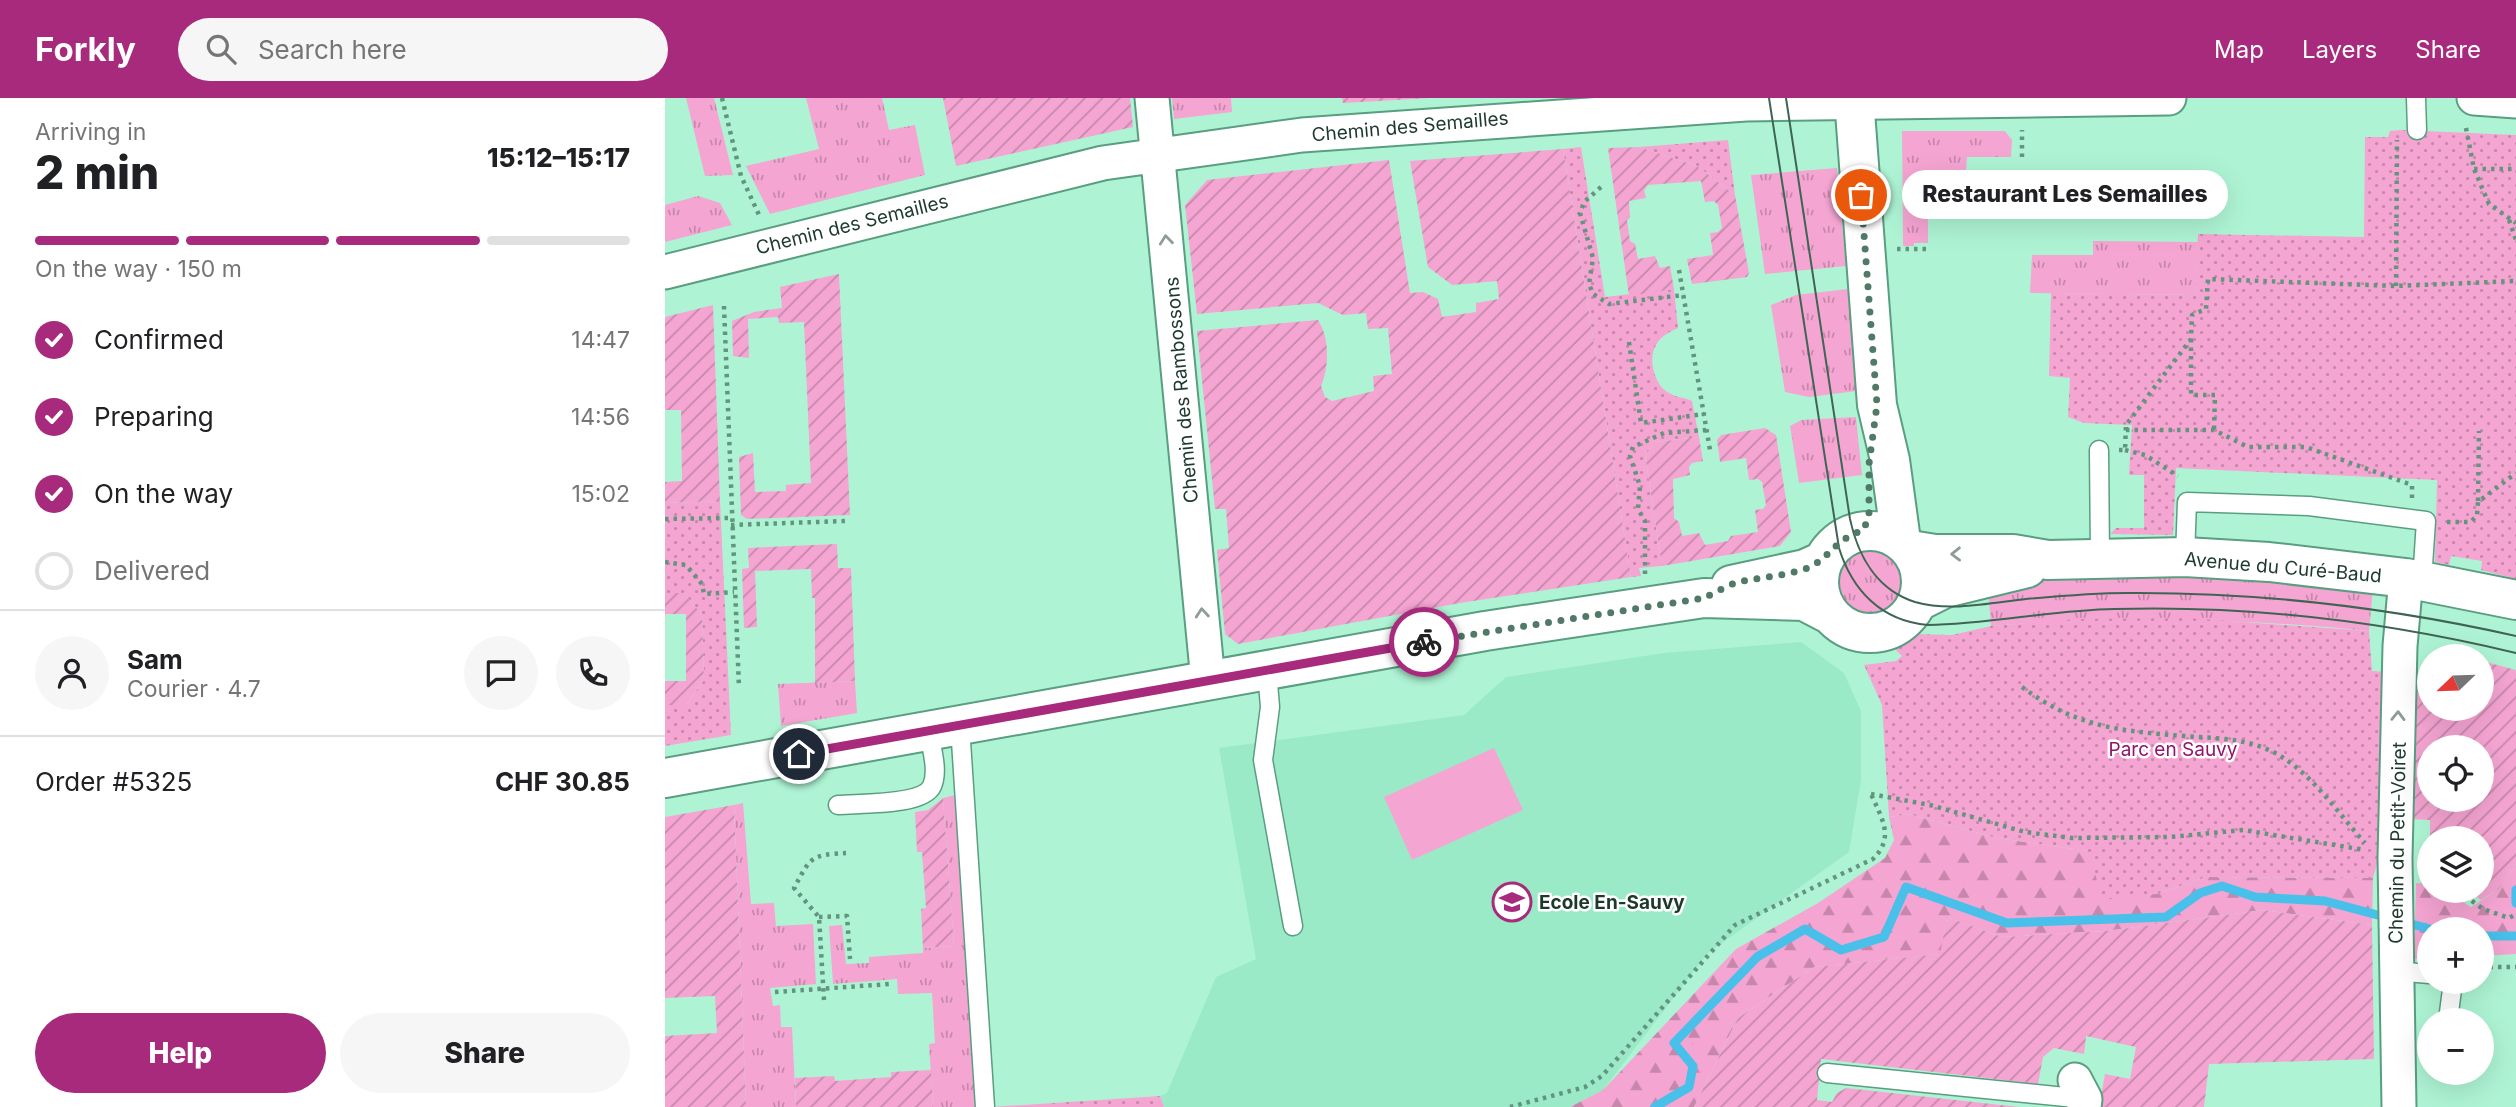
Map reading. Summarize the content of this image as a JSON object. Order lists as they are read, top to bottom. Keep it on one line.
{"streets":{"street":["Chemin des Semailles","Chemin des Rambossons","Avenue du Curé-Baud","Chemin du Petit-Voiret"]},"crossings":[["Chemin des Semailles","Chemin des Rambossons"],["Avenue du Curé-Baud","Chemin du Petit-Voiret"]],"one_way":["Chemin des Rambossons","Chemin du Petit-Voiret"],"parks":["Parc en Sauvy"],"places":{"other":["Restaurant Les Semailles"],"school or university":["Ecole En-Sauvy"]},"north":"bottom left","page":{"header":"Forkly","search":"Search here","nav":["Map","Layers","Share"],"heading":["2 min","Arriving in","15:12–15:17"],"panel":["Sam","Courier · 4.7","Order #5325","CHF 30.85"],"bubble":"Restaurant Les Semailles","bar":"On the way · 150 m","list":[["Confirmed","14:47"],["Preparing","14:56"],["On the way","15:02"],"Delivered"],"map_buttons":["+","−"],"buttons":["Help","Share"]}}
